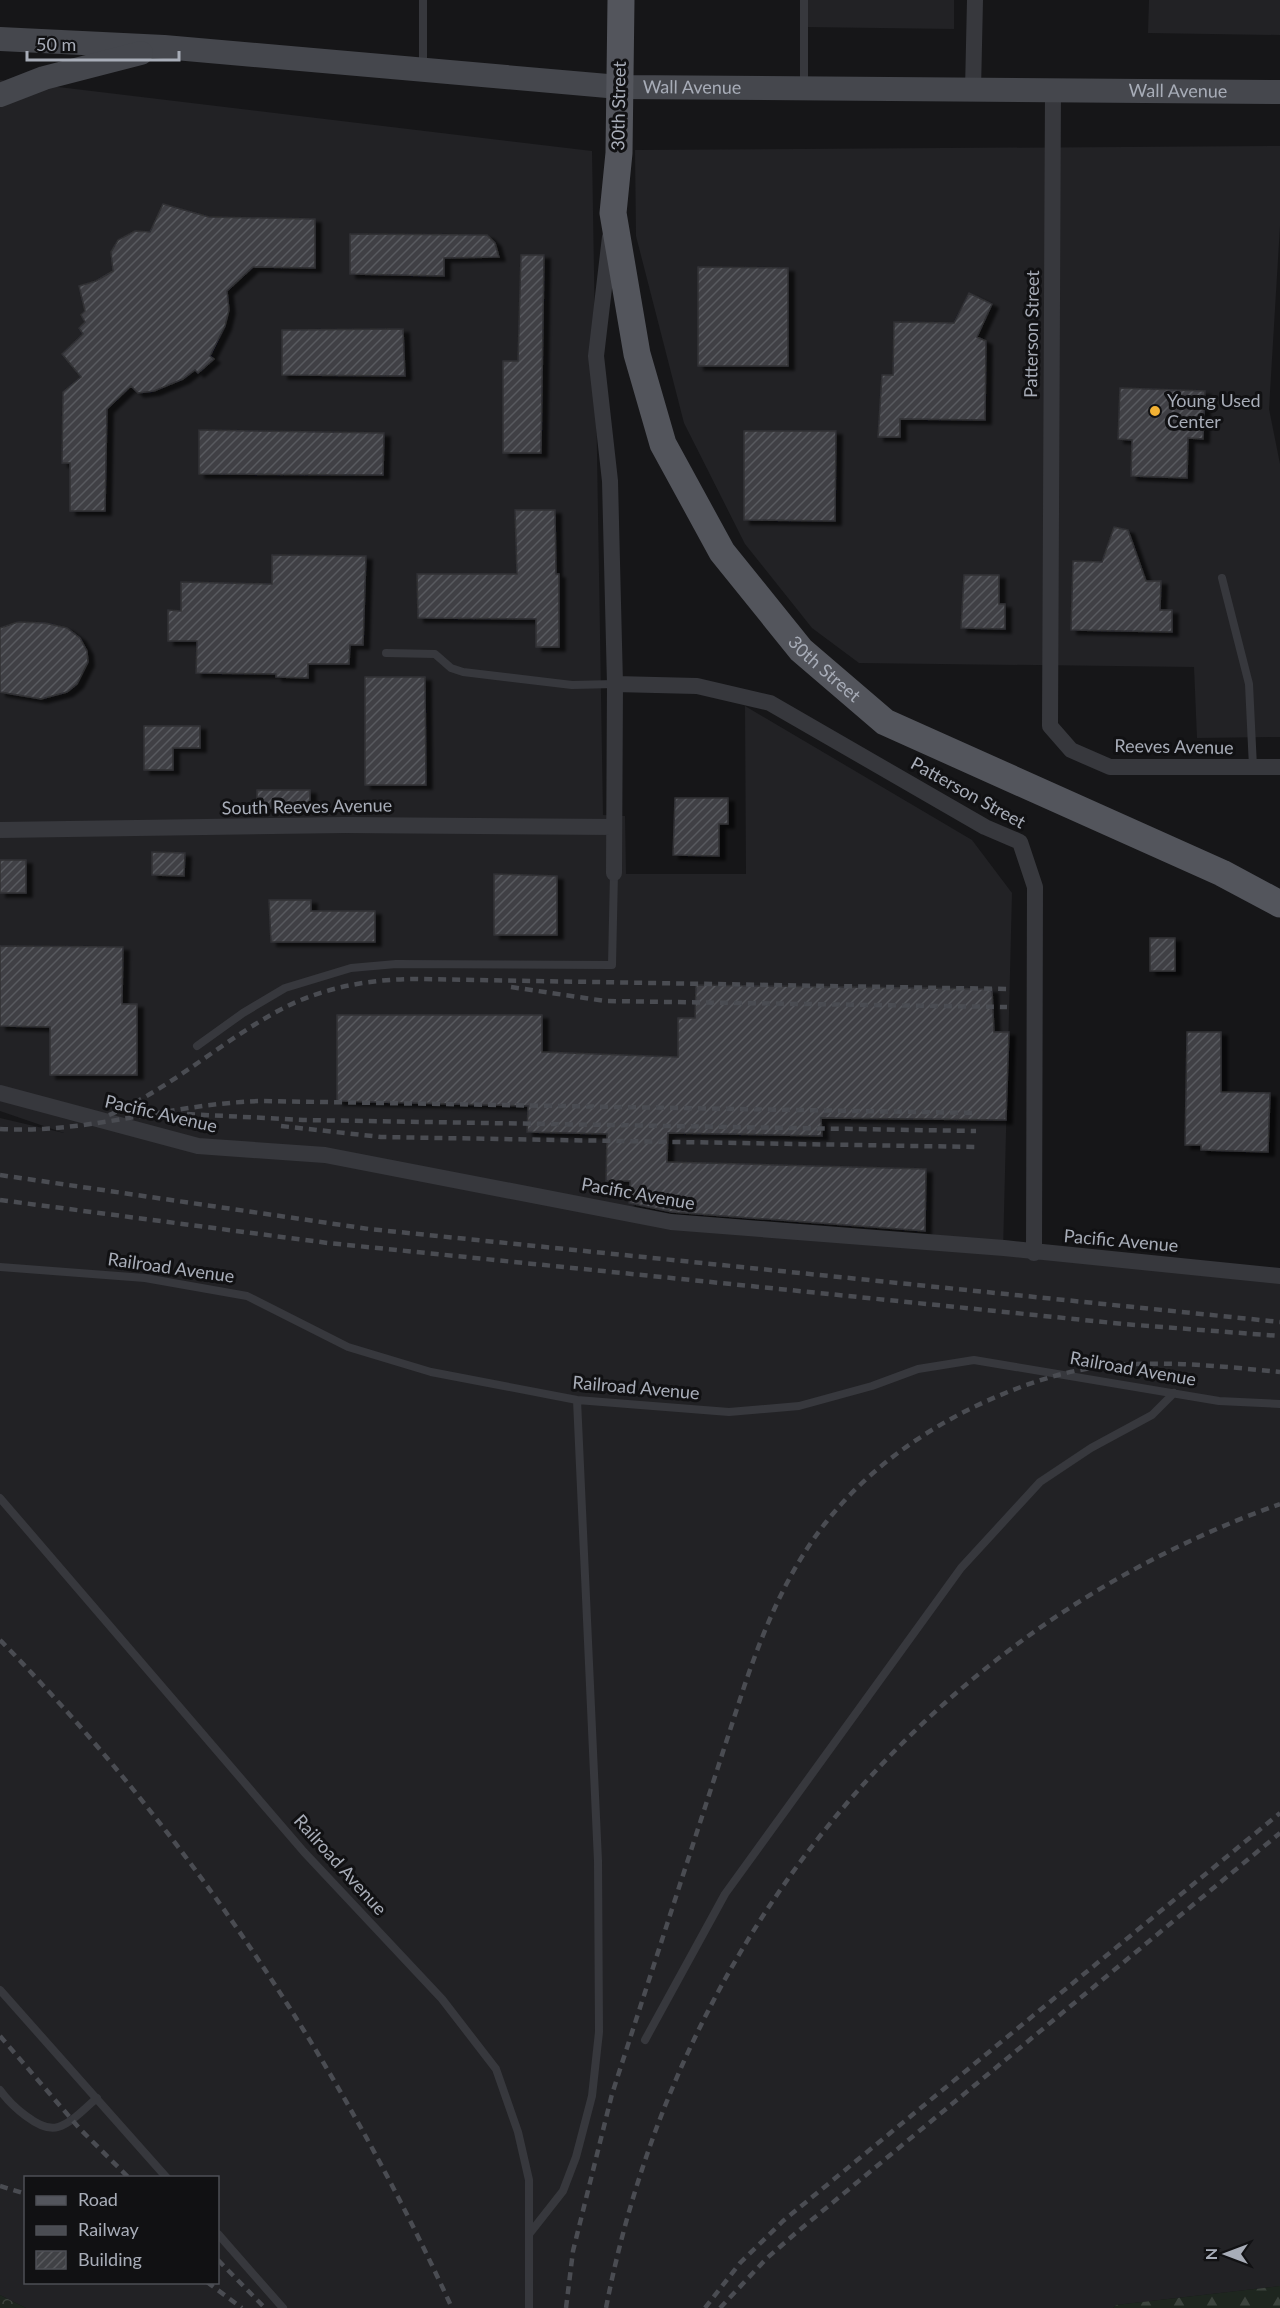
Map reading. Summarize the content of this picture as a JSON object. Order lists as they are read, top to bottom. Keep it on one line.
{"streets":{"main road":["Wall Avenue","30th Street"],"street":["Patterson Street","Reeves Avenue","South Reeves Avenue","Pacific Avenue"],"lane":["Railroad Avenue"]},"crossings":[["Wall Avenue","30th Street"],["Wall Avenue","Patterson Street"],["30th Street","Patterson Street"],["30th Street","South Reeves Avenue"],["Patterson Street","Reeves Avenue"],["Patterson Street","Pacific Avenue"]],"places":["Young Used Center"],"legend":["Road","Railway","Building"],"scale_bar":"50 m","north":"left"}
